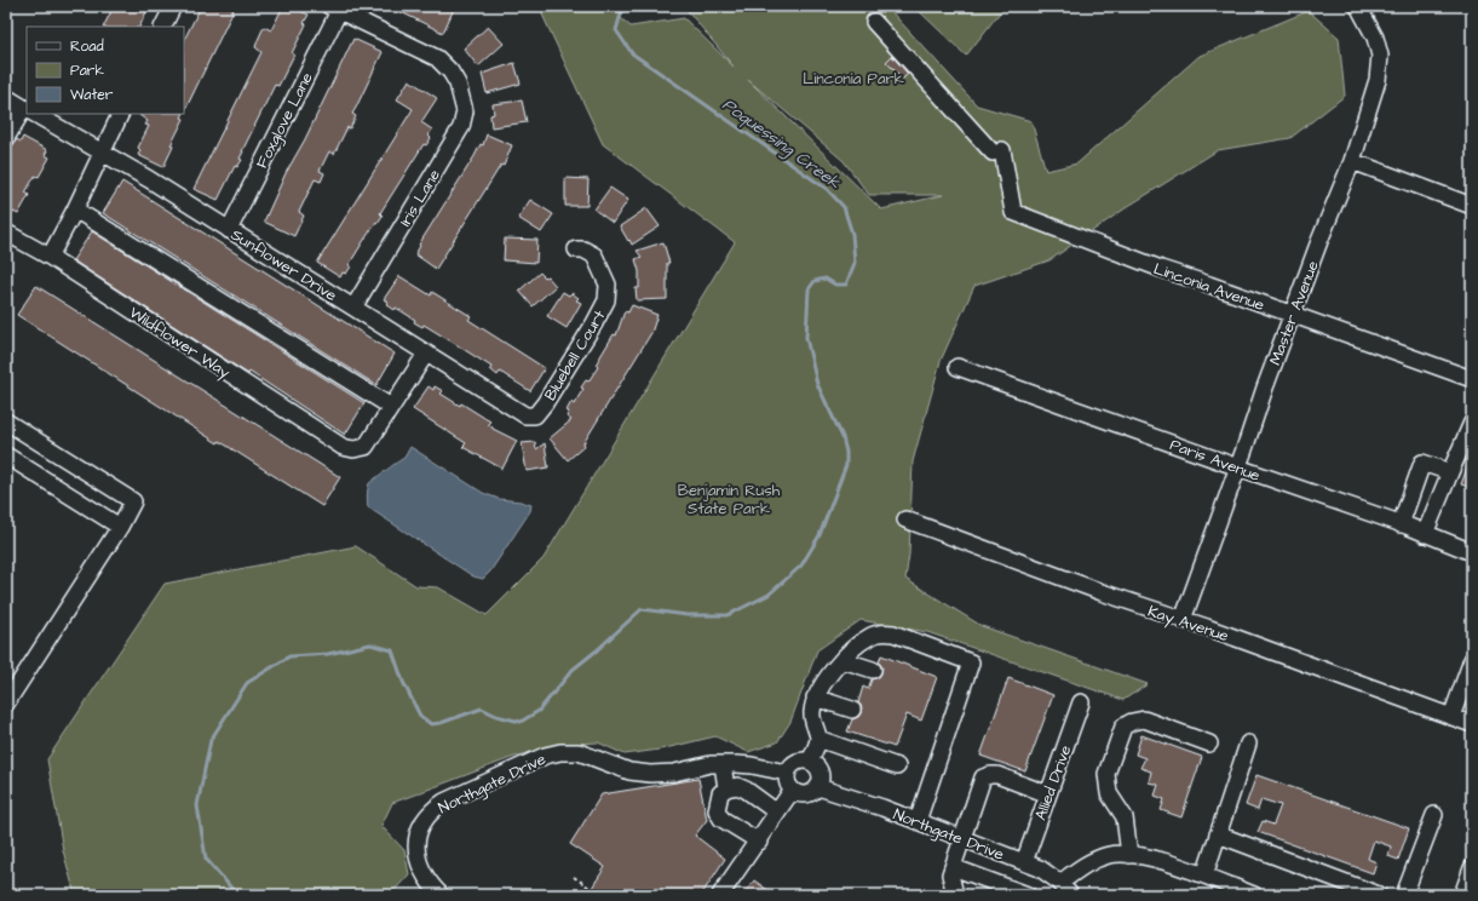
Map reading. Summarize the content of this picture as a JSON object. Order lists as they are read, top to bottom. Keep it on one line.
{"streets":{"street":["Foxglove Lane","Iris Lane","Sunflower Drive","Linconia Avenue","Master Avenue","Wildflower Way","Bluebell Court","Paris Avenue","Kay Avenue","Northgate Drive","Allied Drive"]},"crossings":[["Foxglove Lane","Iris Lane"],["Foxglove Lane","Sunflower Drive"],["Iris Lane","Sunflower Drive"],["Sunflower Drive","Bluebell Court"],["Linconia Avenue","Master Avenue"],["Master Avenue","Paris Avenue"],["Master Avenue","Kay Avenue"],["Northgate Drive","Allied Drive"]],"water":["Poquessing Creek"],"parks":["Linconia Park","Benjamin Rush State Park"],"legend":["Road","Park","Water"]}
